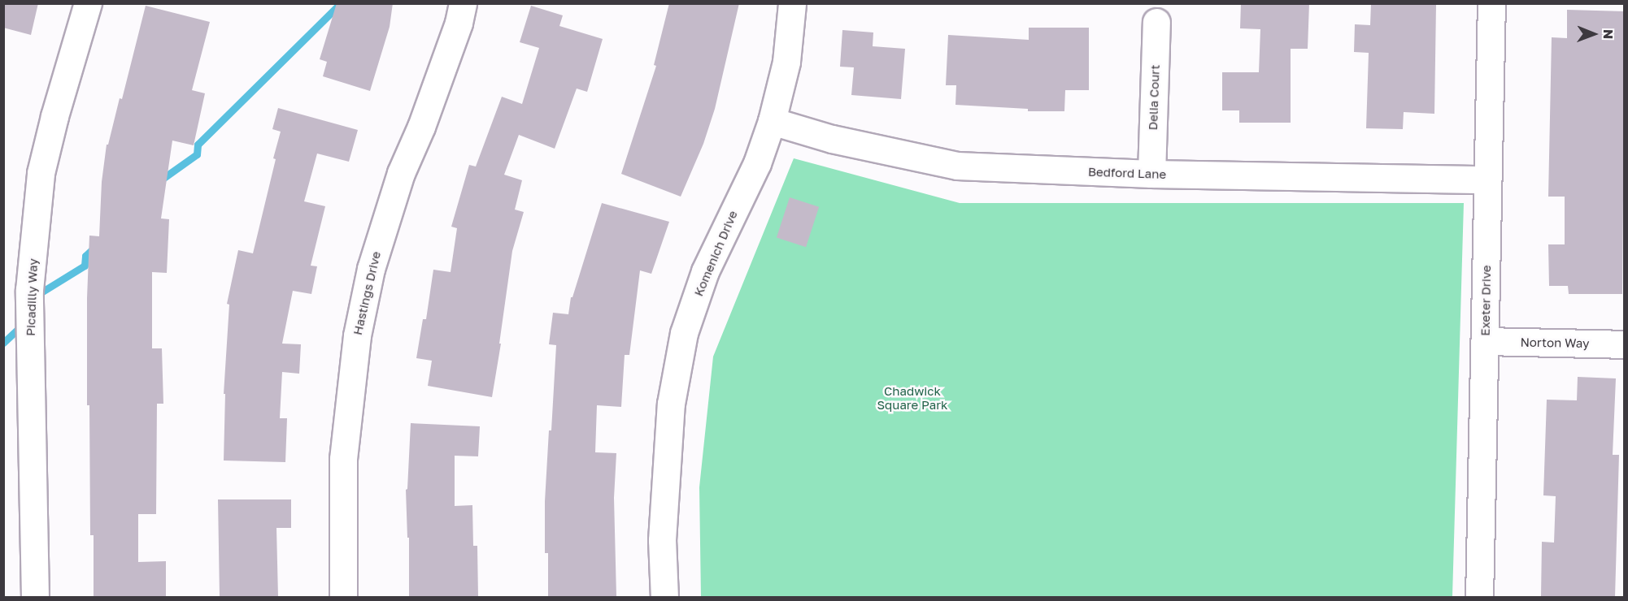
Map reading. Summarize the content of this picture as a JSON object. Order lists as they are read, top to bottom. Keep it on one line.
{"streets":{"street":["Delia Court","Bedford Lane","Komenich Drive","Hastings Drive","Picadilly Way","Exeter Drive","Norton Way"]},"crossings":[["Delia Court","Bedford Lane"],["Bedford Lane","Komenich Drive"],["Bedford Lane","Exeter Drive"],["Exeter Drive","Norton Way"]],"parks":["Chadwick Square Park"],"north":"right"}
